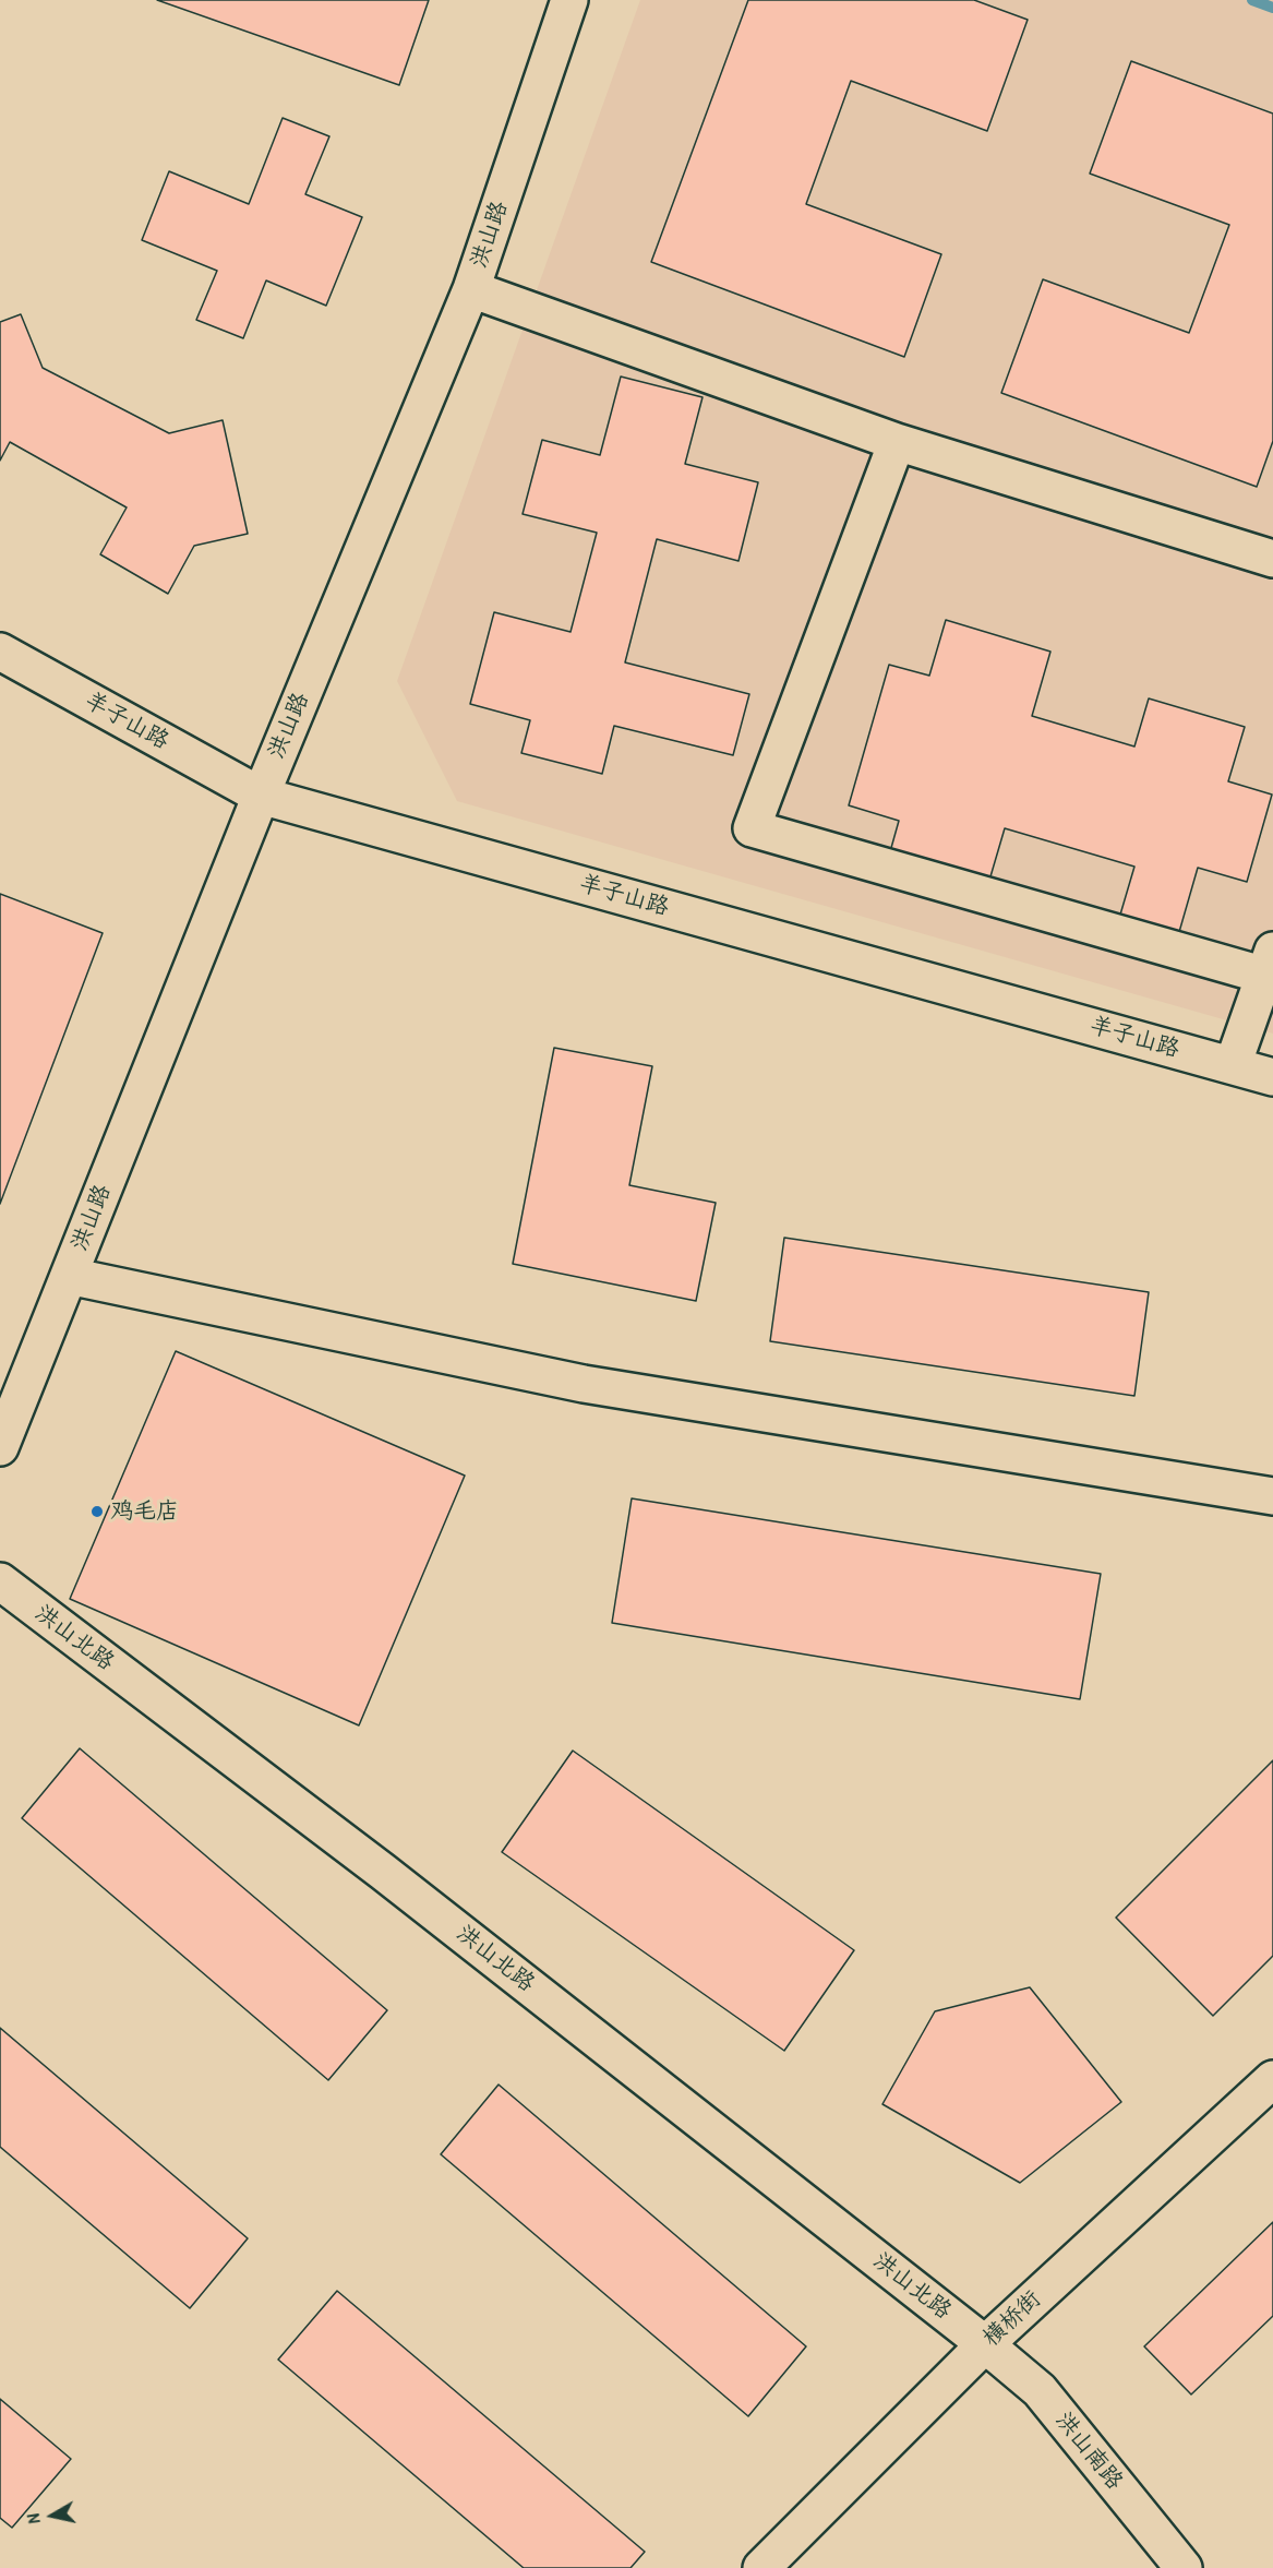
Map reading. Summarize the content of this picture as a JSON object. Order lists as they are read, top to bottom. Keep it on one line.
{"streets":{"street":["洪山路","羊子山路","洪山北路","横桥街","洪山南路"]},"crossings":[["洪山路","羊子山路"],["洪山北路","横桥街"],["洪山北路","洪山南路"],["横桥街","洪山南路"]],"places":["鸡毛店"],"north":"left"}
